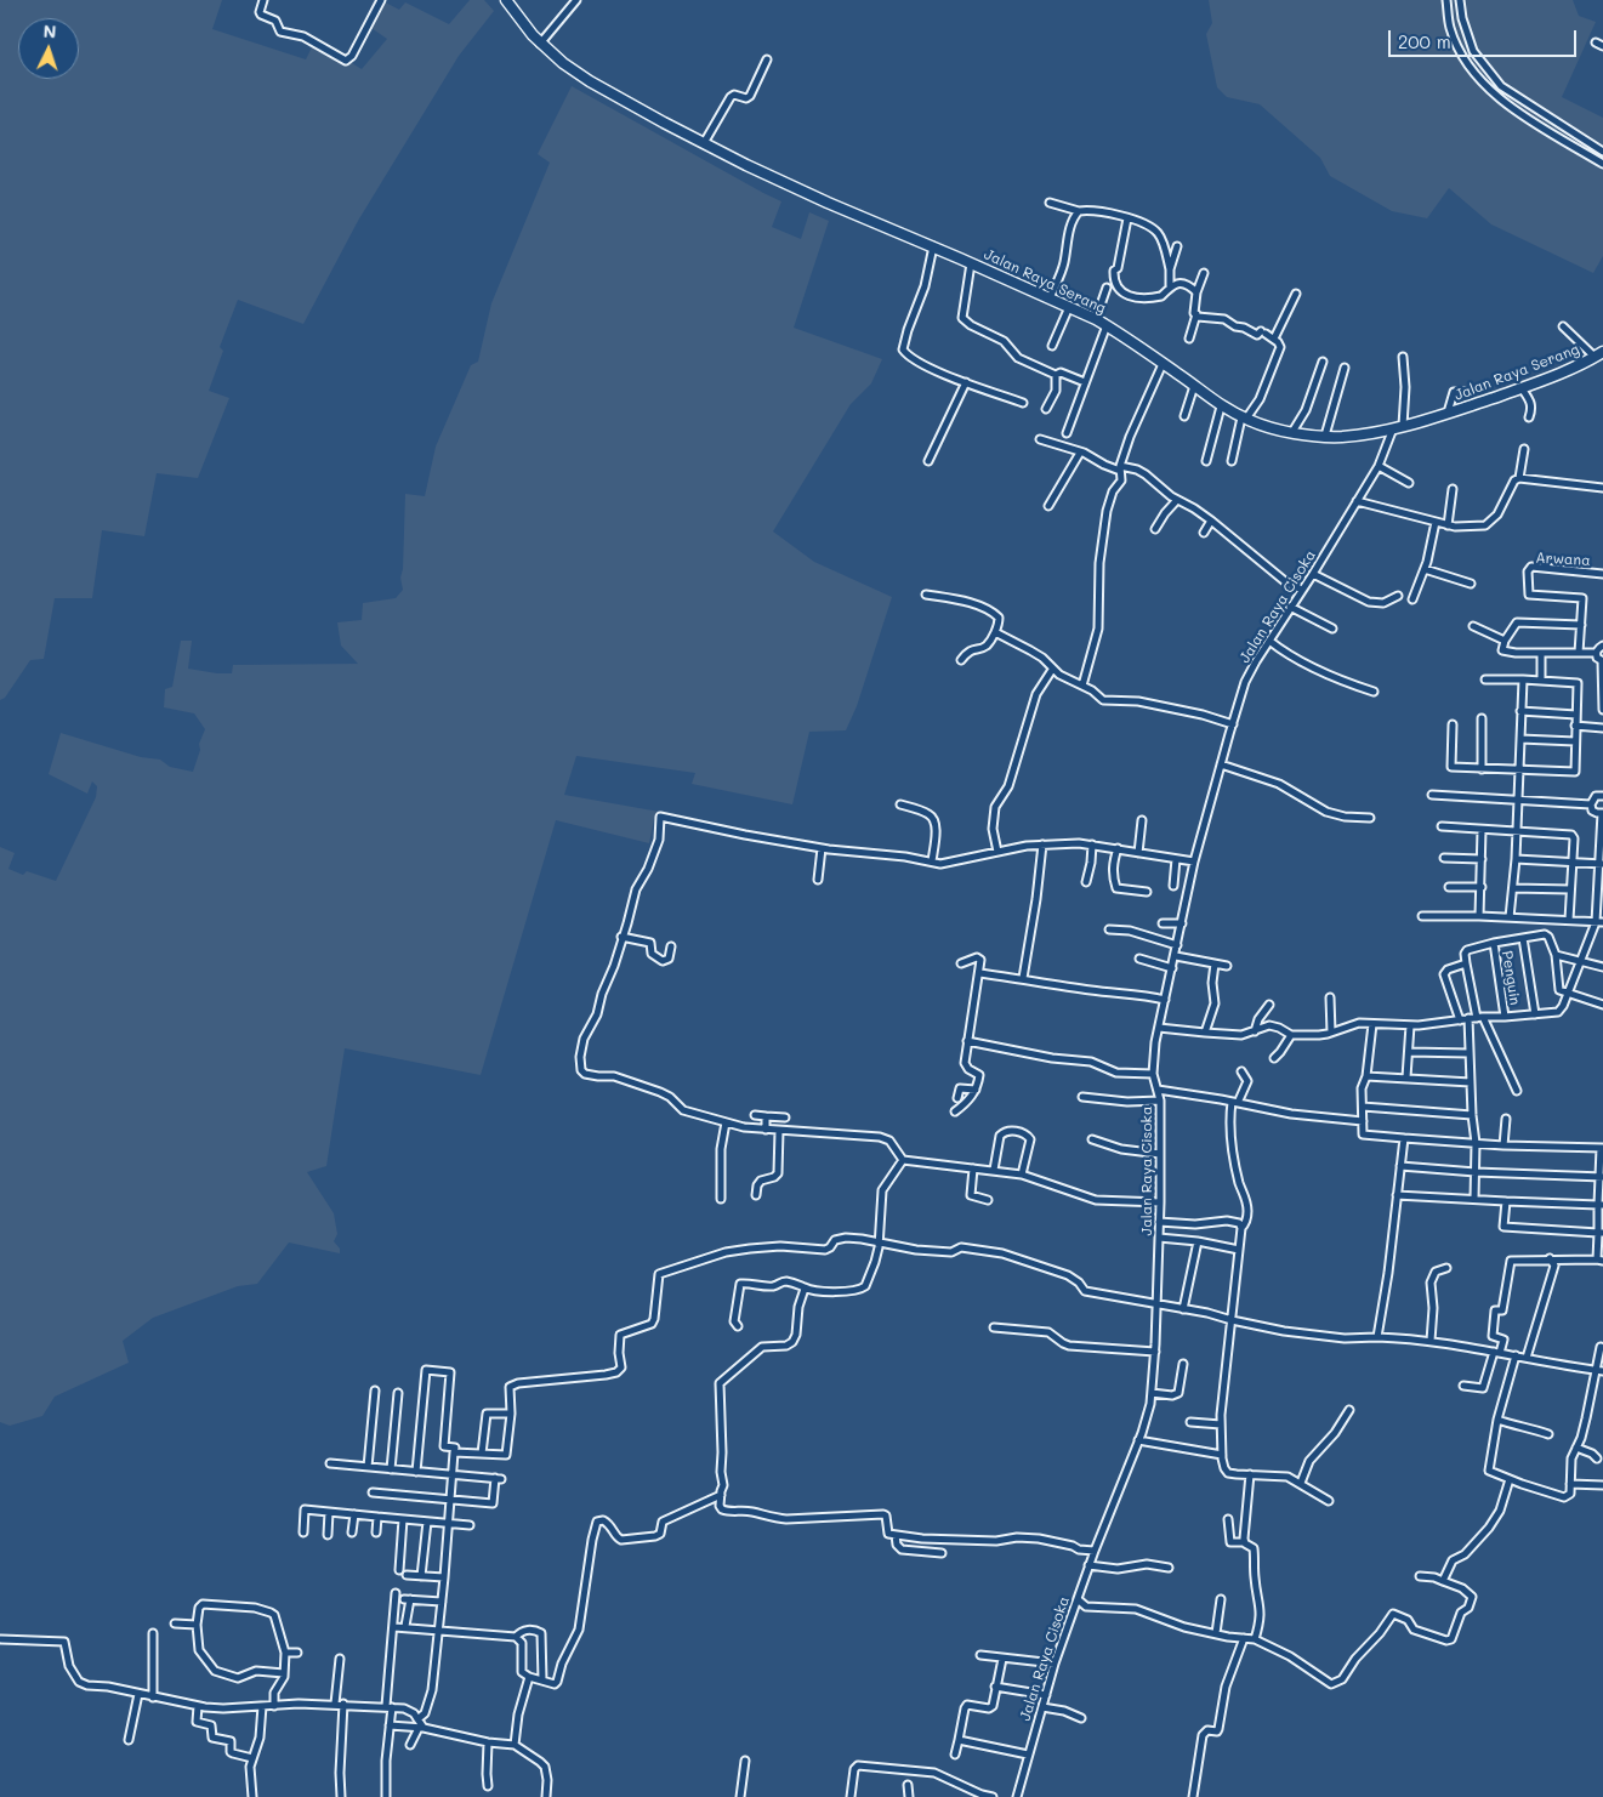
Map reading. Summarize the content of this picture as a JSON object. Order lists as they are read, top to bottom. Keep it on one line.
{"streets":{"highway":["Jalan Raya Serang"],"street":["Arwana","Jalan Raya Cisoka","Penguin"]},"crossings":[["Jalan Raya Serang","Jalan Raya Cisoka"]],"scale_bar":"200 m","north":"top"}
